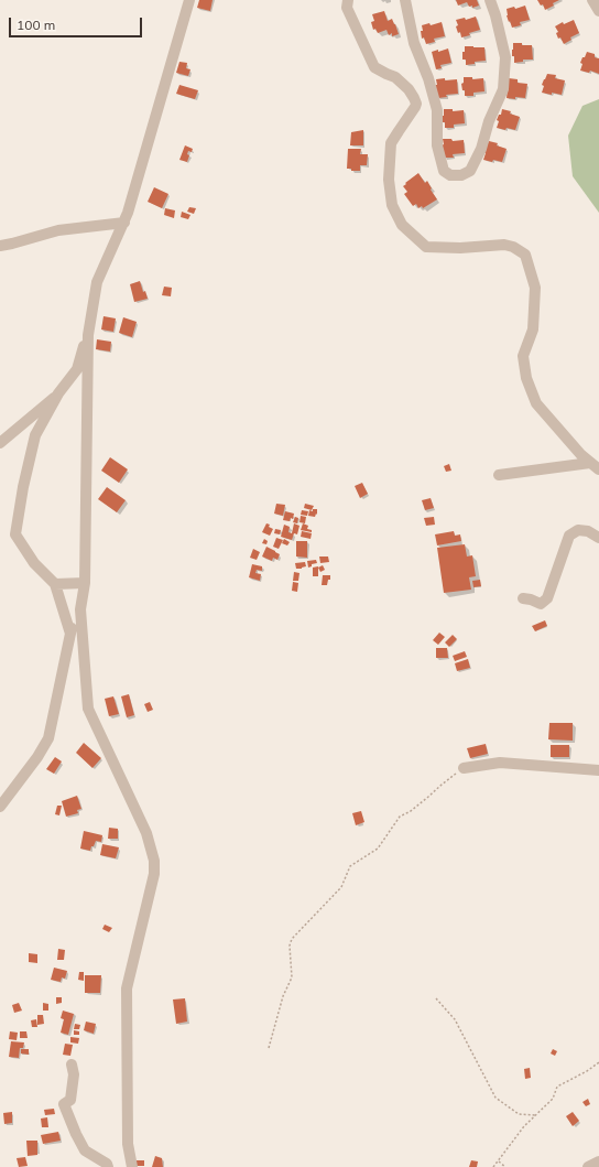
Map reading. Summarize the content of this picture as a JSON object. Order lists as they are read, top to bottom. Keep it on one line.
{"scale_bar":"100 m"}
